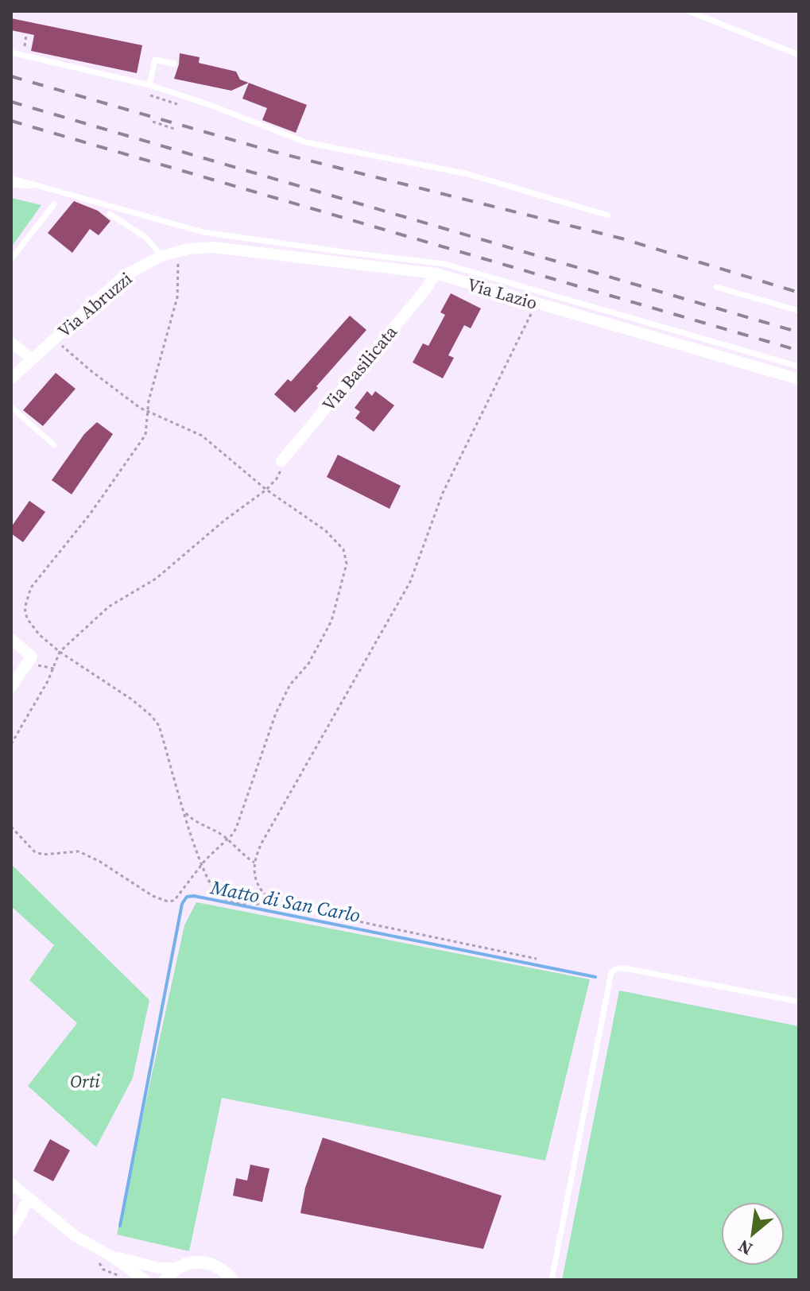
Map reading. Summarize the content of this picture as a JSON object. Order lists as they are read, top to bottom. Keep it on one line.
{"streets":{"street":["Via Lazio","Via Abruzzi","Via Basilicata"]},"crossings":[["Via Lazio","Via Abruzzi"],["Via Lazio","Via Basilicata"]],"water":["Matto di San Carlo"],"parks":["Orti"],"north":"bottom left"}
